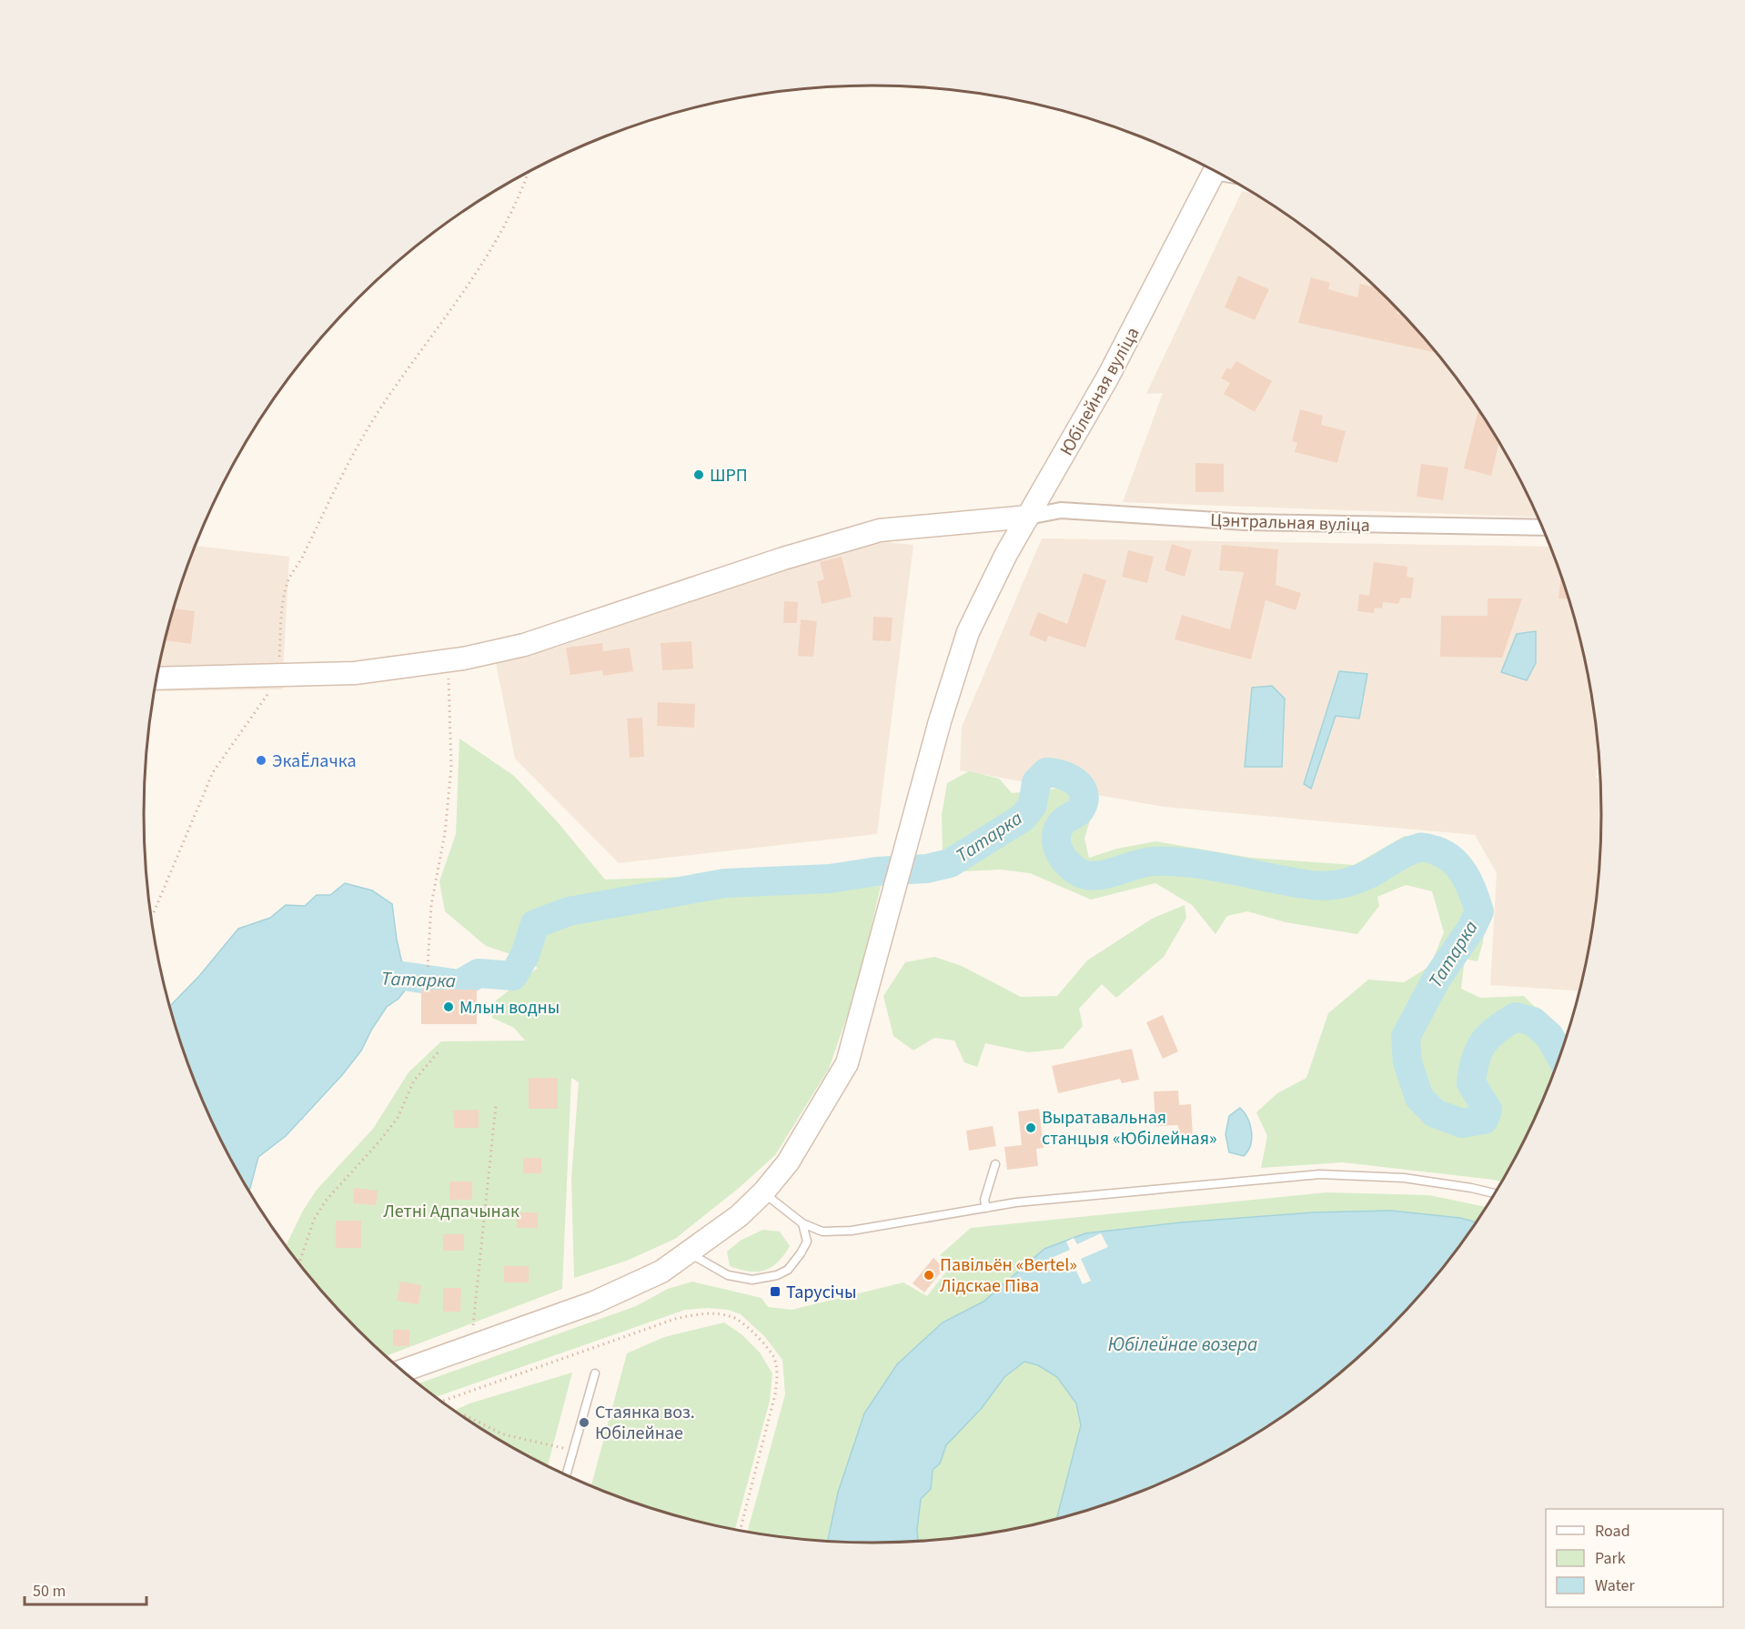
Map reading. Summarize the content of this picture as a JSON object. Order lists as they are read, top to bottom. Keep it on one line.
{"streets":{"street":["Юбілейная вуліца","Цэнтральная вуліца"]},"crossings":[["Юбілейная вуліца","Цэнтральная вуліца"]],"water":["Татарка","Юбілейнае возера"],"parks":["Летні Адпачынак"],"places":{"other":["ШРП","ЭкаЁлачка","Млын водны","Выратавальная станцыя «Юбілейная»","Павільён «Bertel» Лідскае Піва","Стаянка воз. Юбілейнае"],"transit":["Тарусічы"]},"legend":["Road","Park","Water"],"scale_bar":"50 m"}
